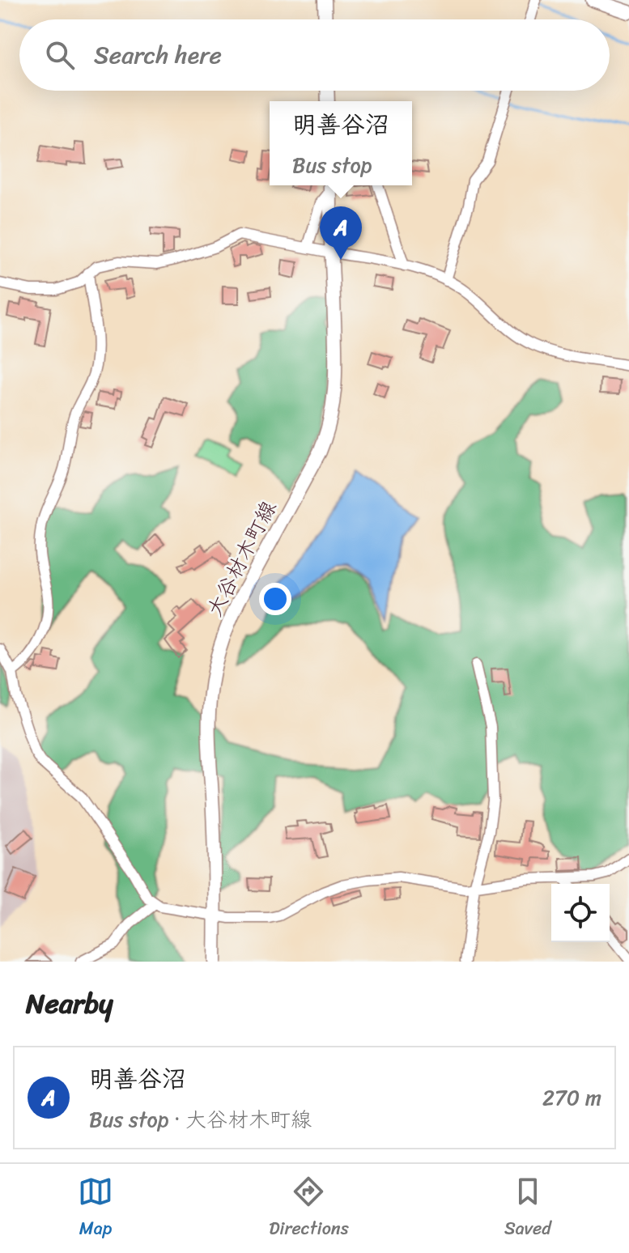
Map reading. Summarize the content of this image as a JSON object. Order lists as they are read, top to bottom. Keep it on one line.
{"streets":{"main road":["大谷材木町線"]},"page":{"search":"Search here","popup":["明善谷沼","Bus stop"],"pins":"A","heading":"Nearby","list":[{"mark":"A","name":"明善谷沼","note":"Bus stop · 大谷材木町線","value":"270 m"}],"nav":["Map","Directions","Saved"]}}
